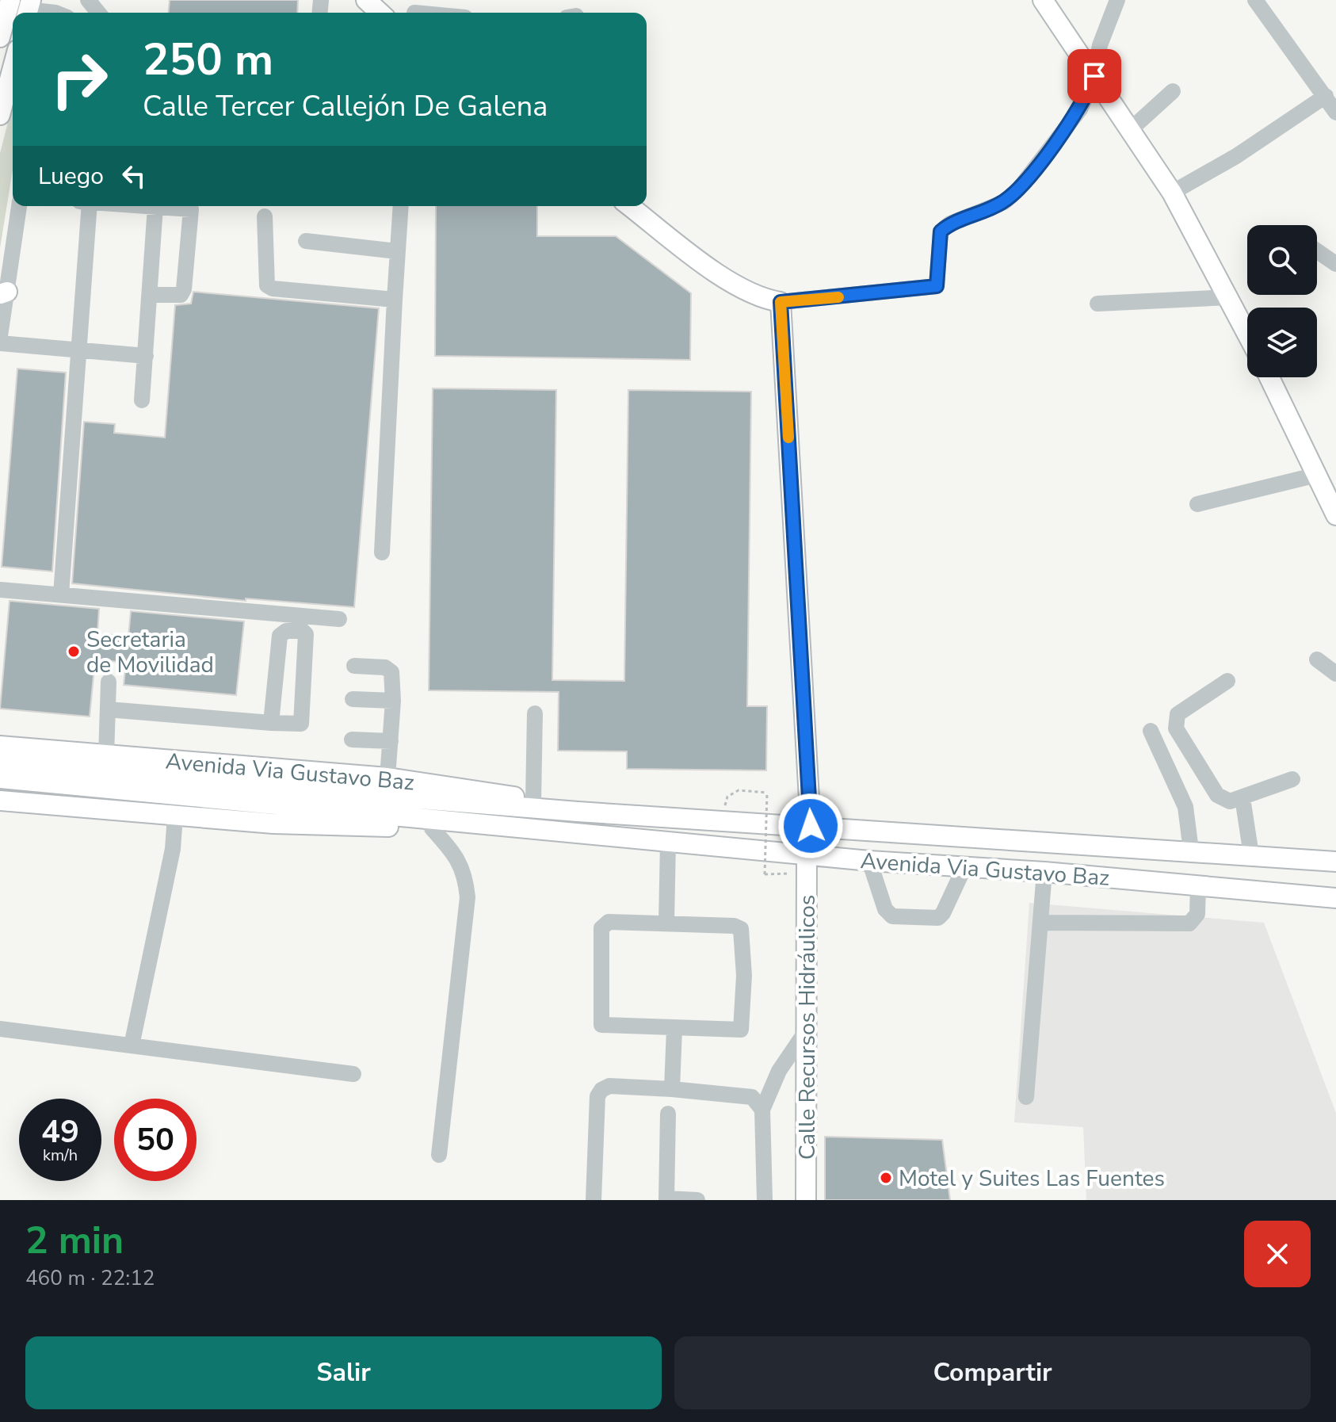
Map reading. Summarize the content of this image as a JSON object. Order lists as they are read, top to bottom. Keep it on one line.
{"streets":{"main road":["Avenida Via Gustavo Baz","Calle Recursos Hidráulicos"]},"crossings":[["Avenida Via Gustavo Baz","Calle Recursos Hidráulicos"]],"places":["Secretaria de Movilidad","Motel y Suites Las Fuentes"],"page":{"turn":["250 m","Calle Tercer Callejón De Galena"],"then":"Luego","speed":"49 km/h","limit":"50","heading":["2 min","460 m · 22:12"],"buttons":["Salir","Compartir"]}}
